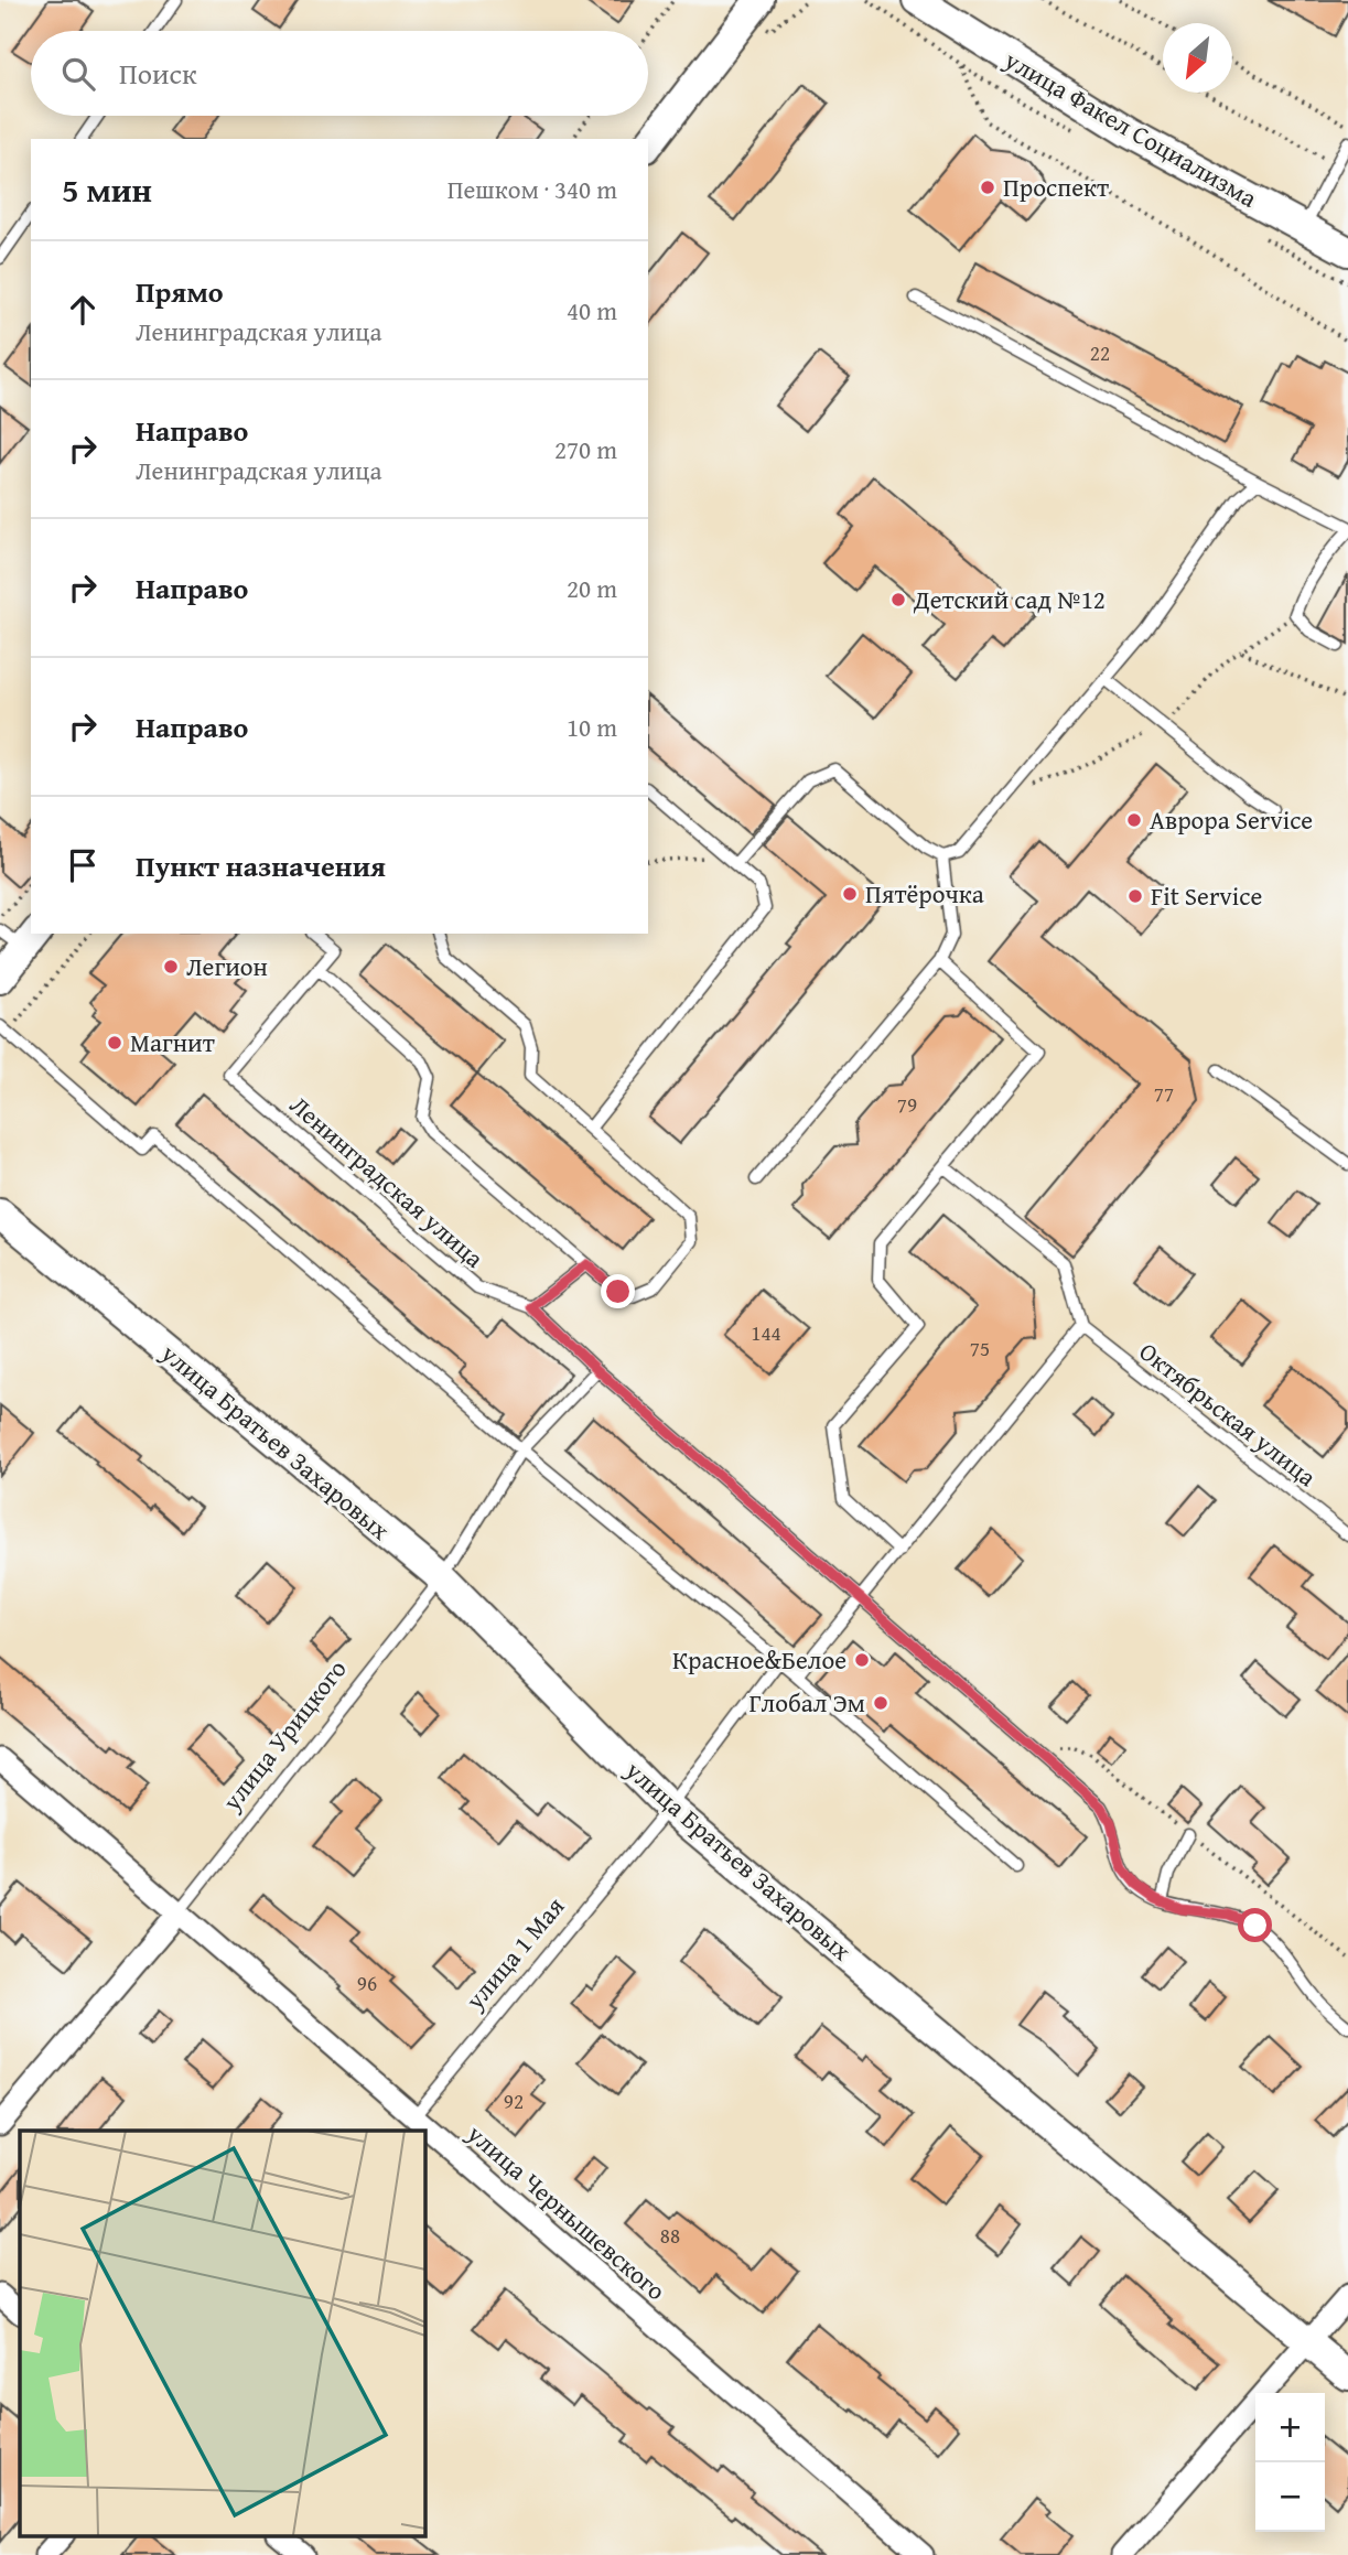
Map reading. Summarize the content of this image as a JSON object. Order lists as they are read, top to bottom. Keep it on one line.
{"streets":{"main road":["улица Факел Социализма","улица Братьев Захаровых"],"street":["улица Урицкого","улица Чернышевского"],"lane":["Ленинградская улица","Октябрьская улица","улица 1 Мая"]},"crossings":[["Ленинградская улица","улица Урицкого"],["улица Братьев Захаровых","улица Урицкого"],["улица Братьев Захаровых","улица 1 Мая"],["улица Урицкого","улица Чернышевского"],["улица 1 Мая","улица Чернышевского"]],"places":["Проспект","Детский сад №12","Аврора Service","Пятёрочка","Fit Service","Легион","Магнит","Красное&Белое","Глобал Эм"],"house_numbers":["22","77","79","144","75","96","92","88"],"north":"bottom left","page":{"search":"Поиск","heading":["5 мин","Пешком · 340 m"],"list":[["Прямо","Ленинградская улица","40 m"],["Направо","Ленинградская улица","270 m"],["Направо","20 m"],["Направо","10 m"],"Пункт назначения"],"map_buttons":["+","−"]}}
